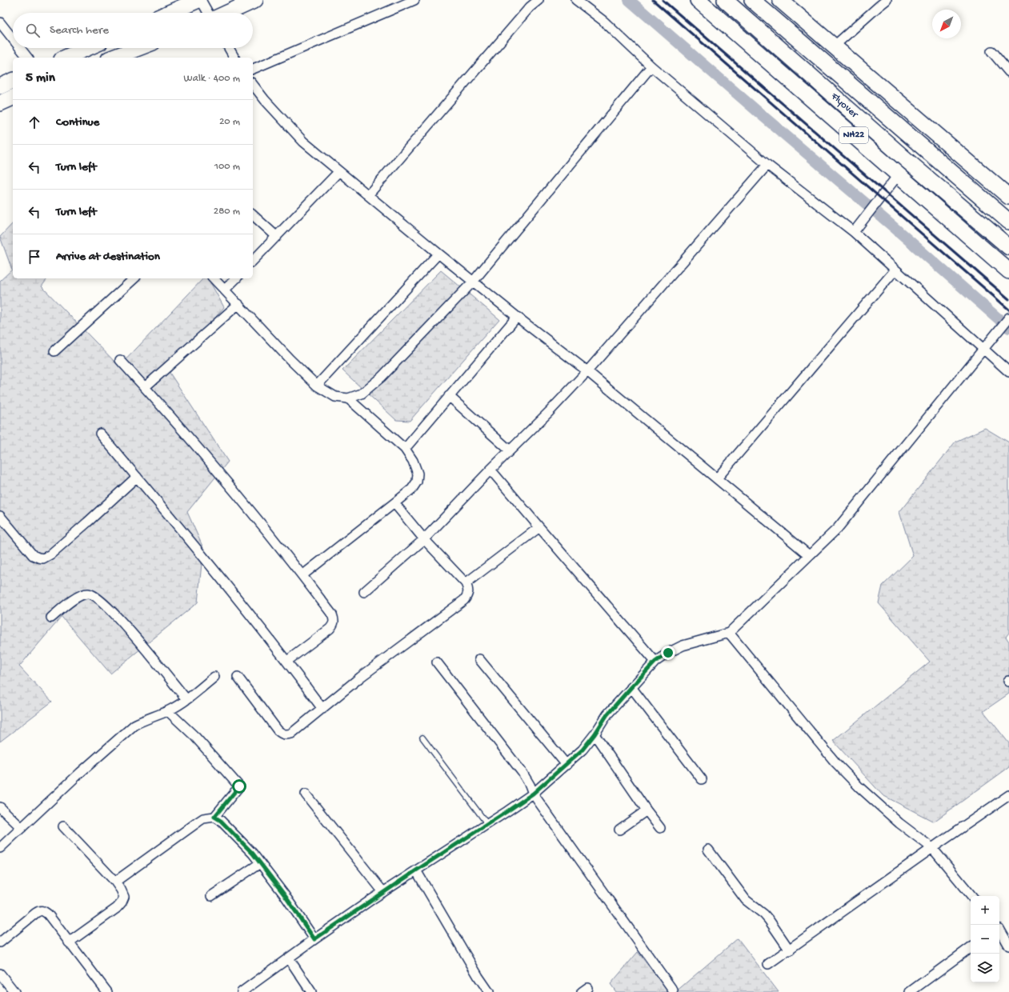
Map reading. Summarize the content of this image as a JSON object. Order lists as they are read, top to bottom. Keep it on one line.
{"streets":{"highway":["Flyover","NH22"]},"north":"bottom left","page":{"search":"Search here","heading":["5 min","Walk · 400 m"],"list":[["Continue","20 m"],["Turn left","100 m"],["Turn left","280 m"],"Arrive at destination"],"map_buttons":["+","−"]}}
